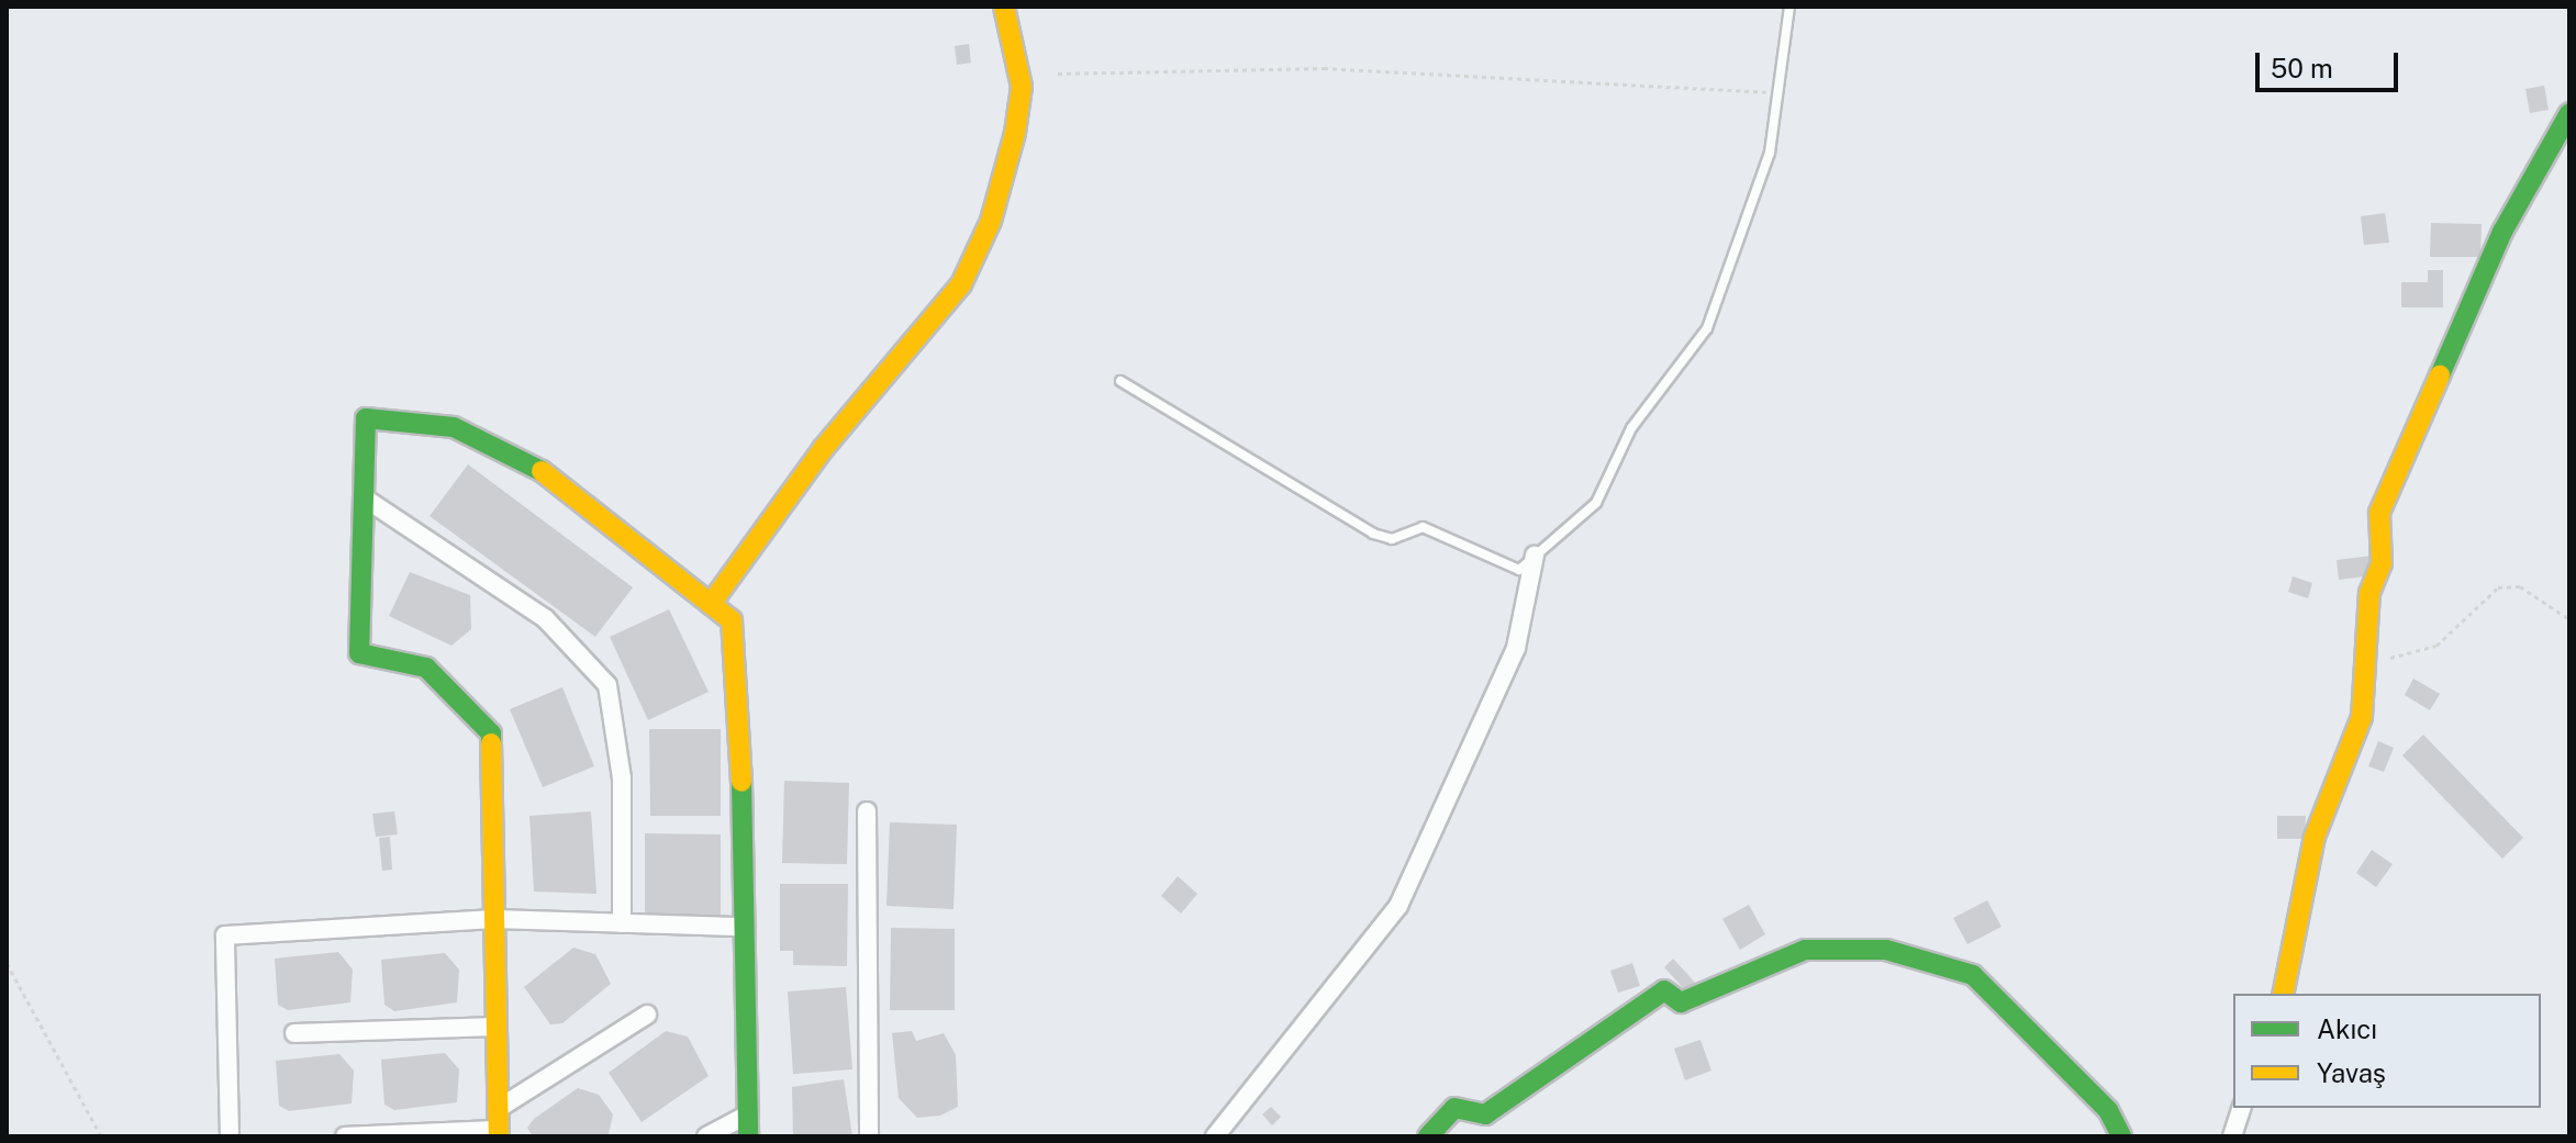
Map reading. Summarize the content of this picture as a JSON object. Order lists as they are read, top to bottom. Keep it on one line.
{"legend":["Akıcı","Yavaş"],"scale_bar":"50 m"}
